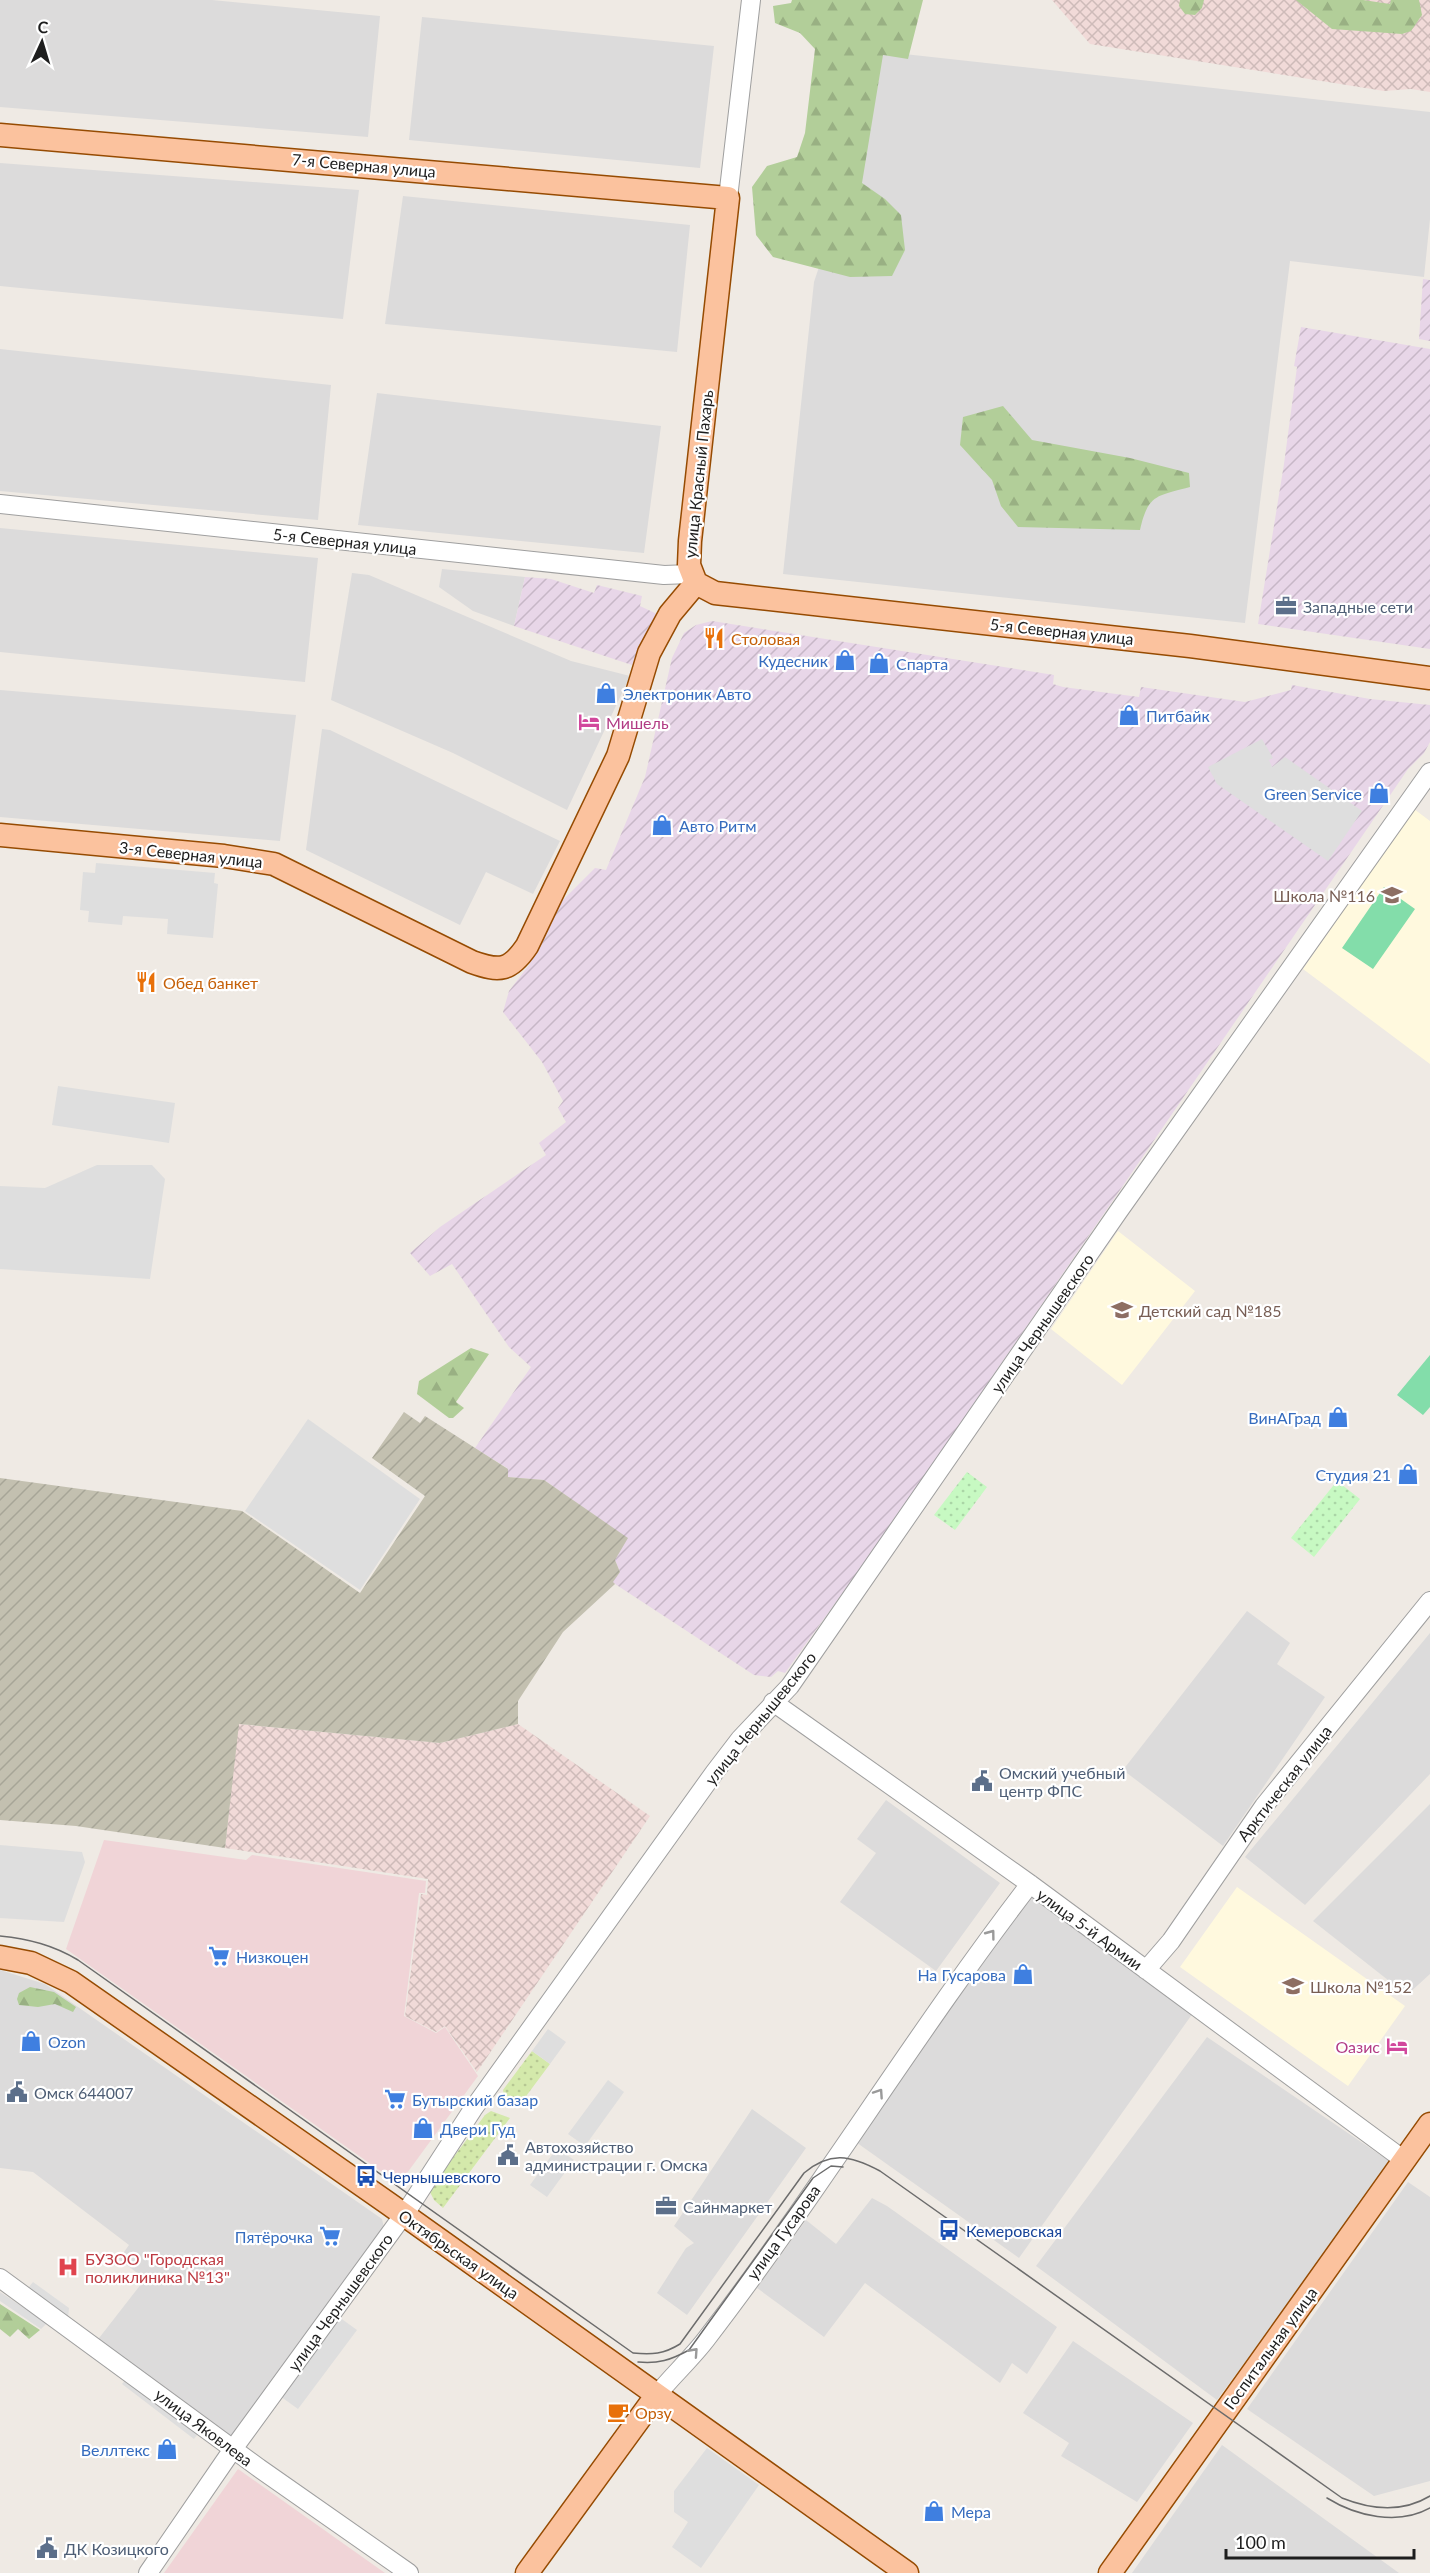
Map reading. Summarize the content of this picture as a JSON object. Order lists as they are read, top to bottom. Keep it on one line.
{"streets":{"main road":["7-я Северная улица","улица Красный Пахарь","5-я Северная улица","3-я Северная улица","улица Гусарова","Октябрьская улица","Госпитальная улица"],"street":["улица Чернышевского","Арктическая улица","улица 5-й Армии","улица Яковлева"]},"crossings":[["7-я Северная улица","улица Красный Пахарь"],["улица Красный Пахарь","5-я Северная улица"],["улица Красный Пахарь","3-я Северная улица"],["улица Чернышевского","улица 5-й Армии"],["улица Чернышевского","Октябрьская улица"],["улица Чернышевского","улица Яковлева"],["Арктическая улица","улица 5-й Армии"],["улица 5-й Армии","улица Гусарова"],["улица 5-й Армии","Госпитальная улица"],["улица Гусарова","Октябрьская улица"]],"one_way":["улица Гусарова"],"places":{"office":["Западные сети","Сайнмаркет"],"restaurant":["Столовая","Обед банкет"],"shop":["Кудесник","Спарта","Электроник Авто","Питбайк","Green Service","Авто Ритм","ВинАГрад","Студия 21","На Гусарова","Ozon","Двери Гуд","Веллтекс","Мера"],"hotel":["Мишель","Оазис"],"school or university":["Школа №116","Детский сад №185","Школа №152"],"public building":["Омский учебный центр ФПС","Омск 644007","Автохозяйство администрации г. Омска","ДК Козицкого"],"supermarket":["Низкоцен","Бутырский базар","Пятёрочка"],"bus stop":["Чернышевского","Кемеровская"],"hospital":["БУЗОО \"Городская поликлиника №13\""],"cafe":["Орзу"]},"scale_bar":"100 m","north":"top"}
